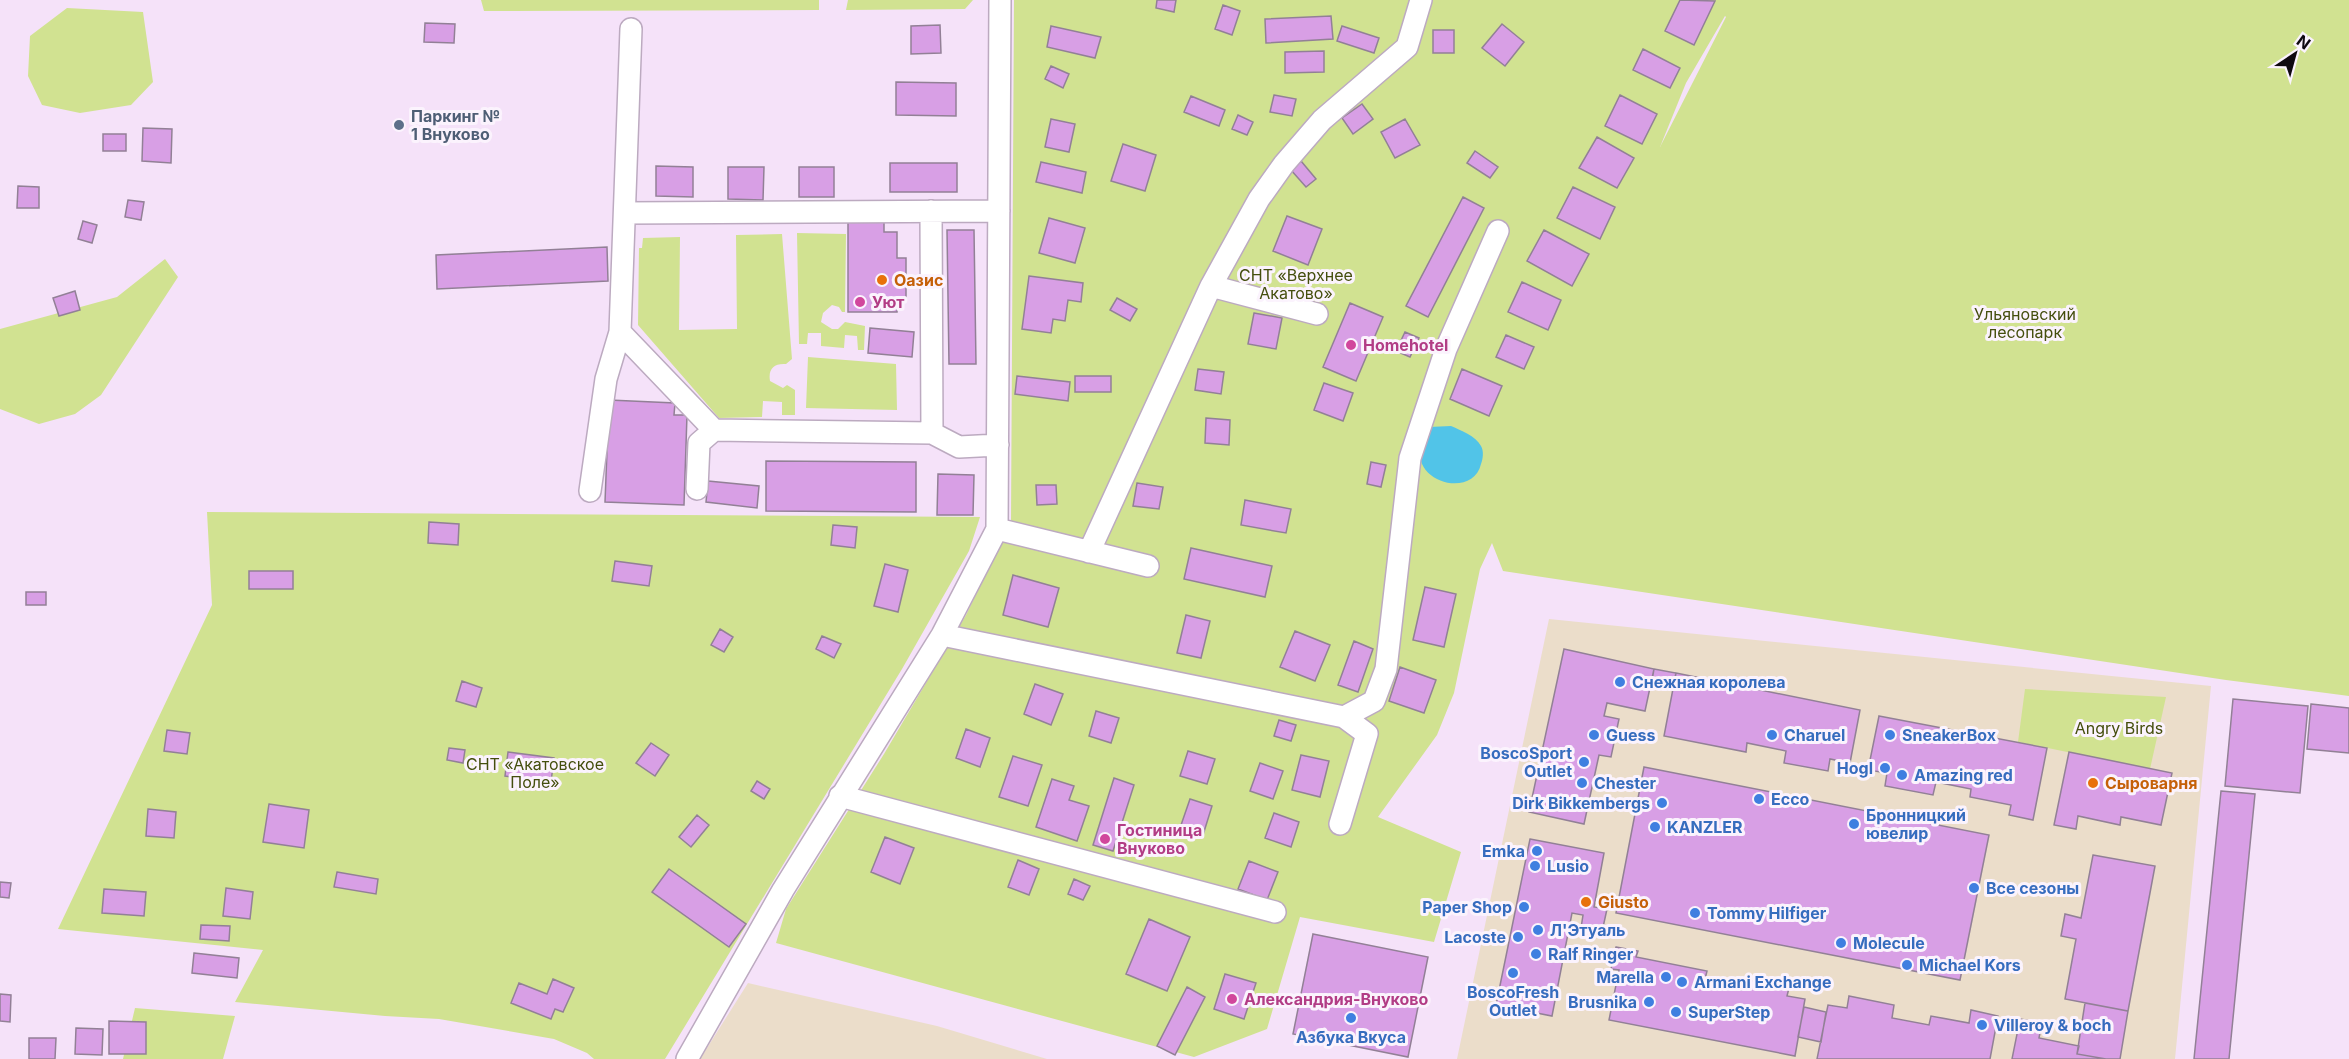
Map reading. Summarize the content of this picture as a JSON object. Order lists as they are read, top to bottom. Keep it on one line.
{"parks":["СНТ «Верхнее Акатово»","Ульяновский лесопарк","Angry Birds","СНТ «Акатовское Поле»"],"places":["Паркинг № 1 Внуково","Оазис","Уют","Homehotel","Снежная королева","Guess","Charuel","SneakerBox","BoscoSport Outlet","Hogl","Amazing red","Chester","Сыроварня","Ecco","Dirk Bikkembergs","Бронницкий ювелир","KANZLER","Гостиница Внуково","Emka","Lusio","Все сезоны","Giusto","Paper Shop","Tommy Hilfiger","Л'Этуаль","Lacoste","Molecule","Ralf Ringer","Michael Kors","BoscoFresh Outlet","Marella","Armani Exchange","Александрия-Внуково","Brusnika","SuperStep","Азбука Вкуса","Villeroy & boch"],"north":"top right"}
